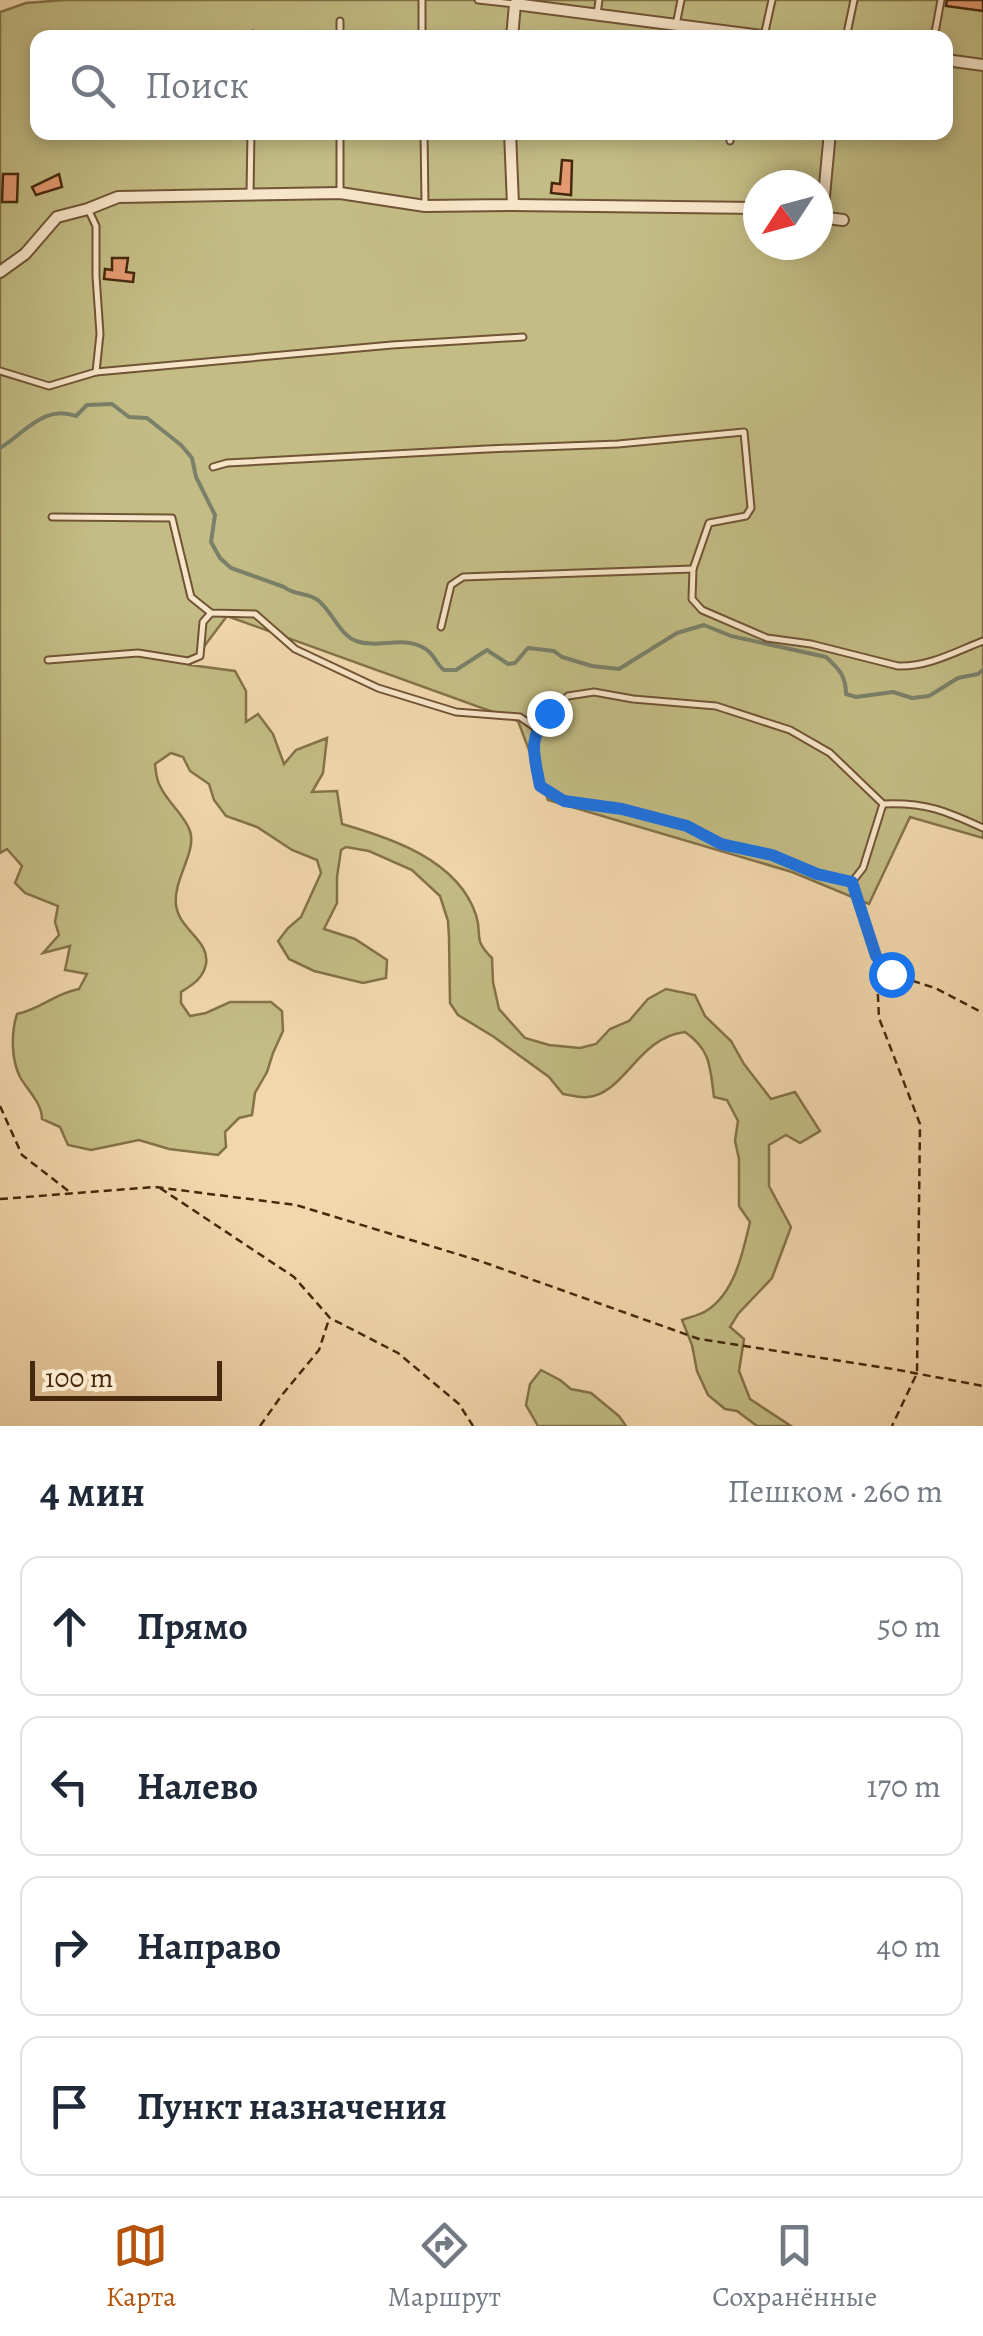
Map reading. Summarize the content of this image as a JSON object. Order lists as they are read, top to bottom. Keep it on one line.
{"scale_bar":"100 m","north":"bottom left","page":{"search":"Поиск","scale":"100 m","heading":["4 мин","Пешком · 260 m"],"list":[["Прямо","50 m"],["Налево","170 m"],["Направо","40 m"],"Пункт назначения"],"nav":["Карта","Маршрут","Сохранённые"]}}
